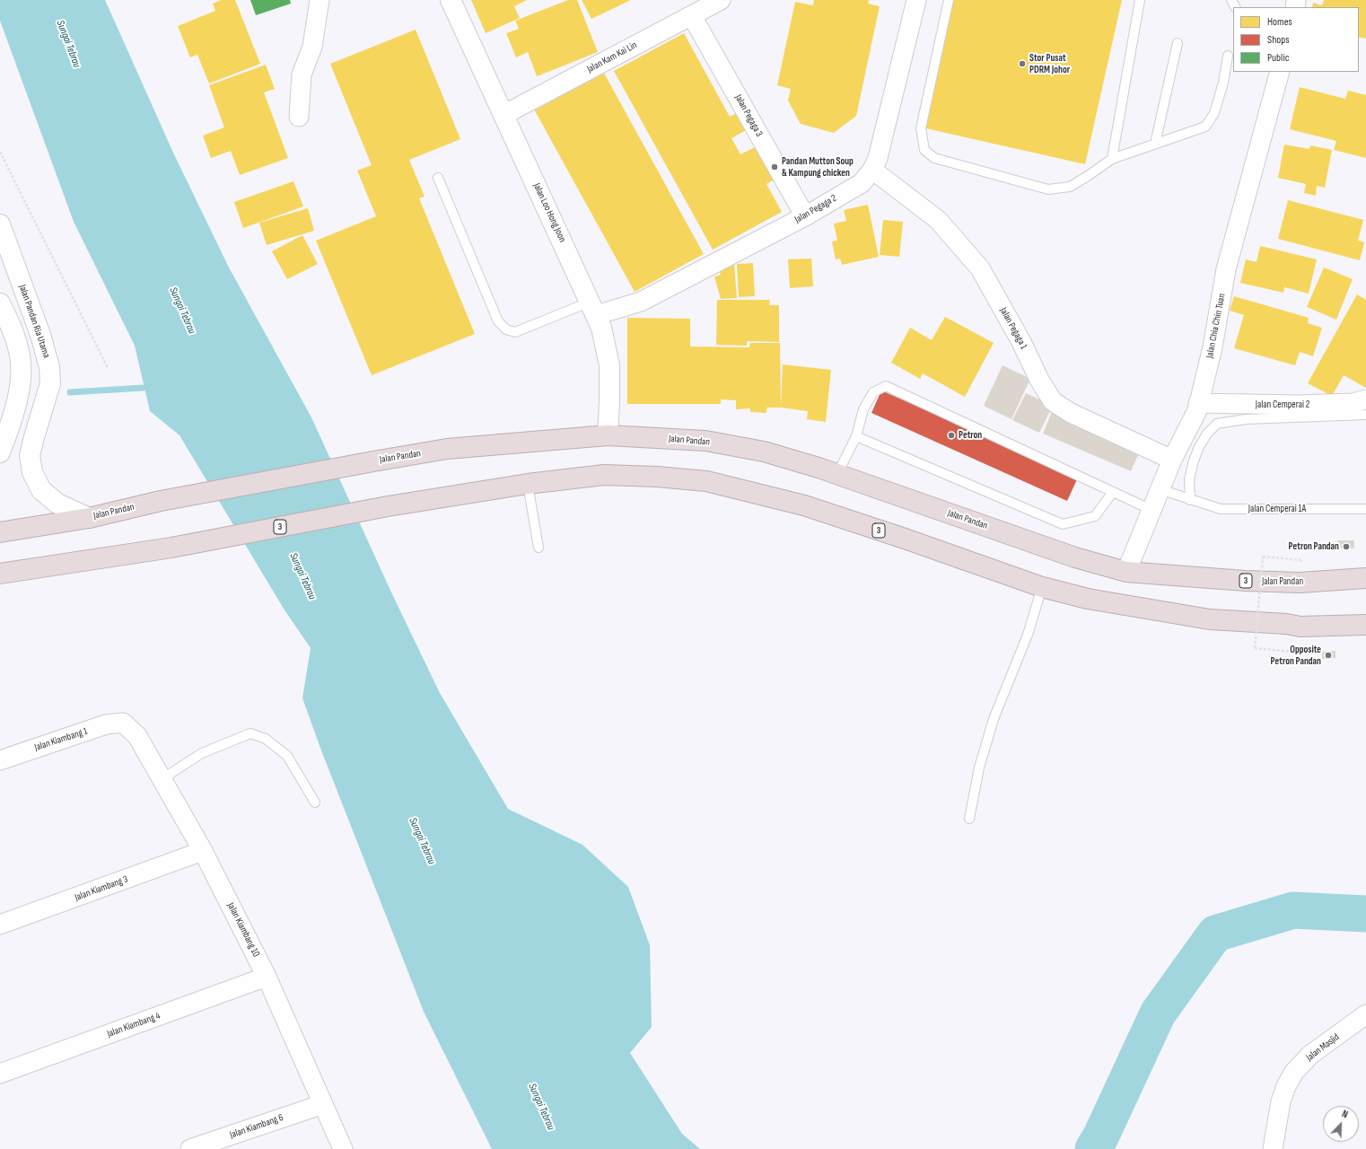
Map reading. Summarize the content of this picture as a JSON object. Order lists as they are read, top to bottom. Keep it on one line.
{"streets":{"highway":["Jalan Pandan","3"],"street":["Jalan Kam Kai Lin","Jalan Pegaga 3","Jalan Pegaga 2","Jalan Loo Hong Joon","Jalan Pandan Ria Utama","Jalan Chia Chin Tuan","Jalan Pegaga 1","Jalan Cemperai 2","Jalan Kiambang 1","Jalan Kiambang 3","Jalan Kiambang 10","Jalan Kiambang 4","Jalan Masjid","Jalan Kiambang 6"],"lane":["Jalan Cemperai 1A"]},"crossings":[["Jalan Kam Kai Lin","Jalan Pegaga 3"],["Jalan Kam Kai Lin","Jalan Loo Hong Joon"],["Jalan Pegaga 3","Jalan Pegaga 2"],["Jalan Pegaga 2","Jalan Loo Hong Joon"],["Jalan Pegaga 2","Jalan Pegaga 1"],["Jalan Loo Hong Joon","Jalan Pandan"],["Jalan Pandan Ria Utama","Jalan Pandan"],["Jalan Chia Chin Tuan","Jalan Pegaga 1"],["Jalan Chia Chin Tuan","Jalan Cemperai 2"],["Jalan Chia Chin Tuan","Jalan Pandan"],["Jalan Chia Chin Tuan","Jalan Cemperai 1A"],["Jalan Kiambang 1","Jalan Kiambang 10"],["Jalan Kiambang 3","Jalan Kiambang 10"],["Jalan Kiambang 10","Jalan Kiambang 4"],["Jalan Kiambang 10","Jalan Kiambang 6"]],"water":["Sungai Tebrau"],"places":["Stor Pusat PDRM Johor","Pandan Mutton Soup & Kampung chicken","Petron","Petron Pandan","Opposite Petron Pandan"],"legend":["Homes","Shops","Public"],"north":"top right"}
